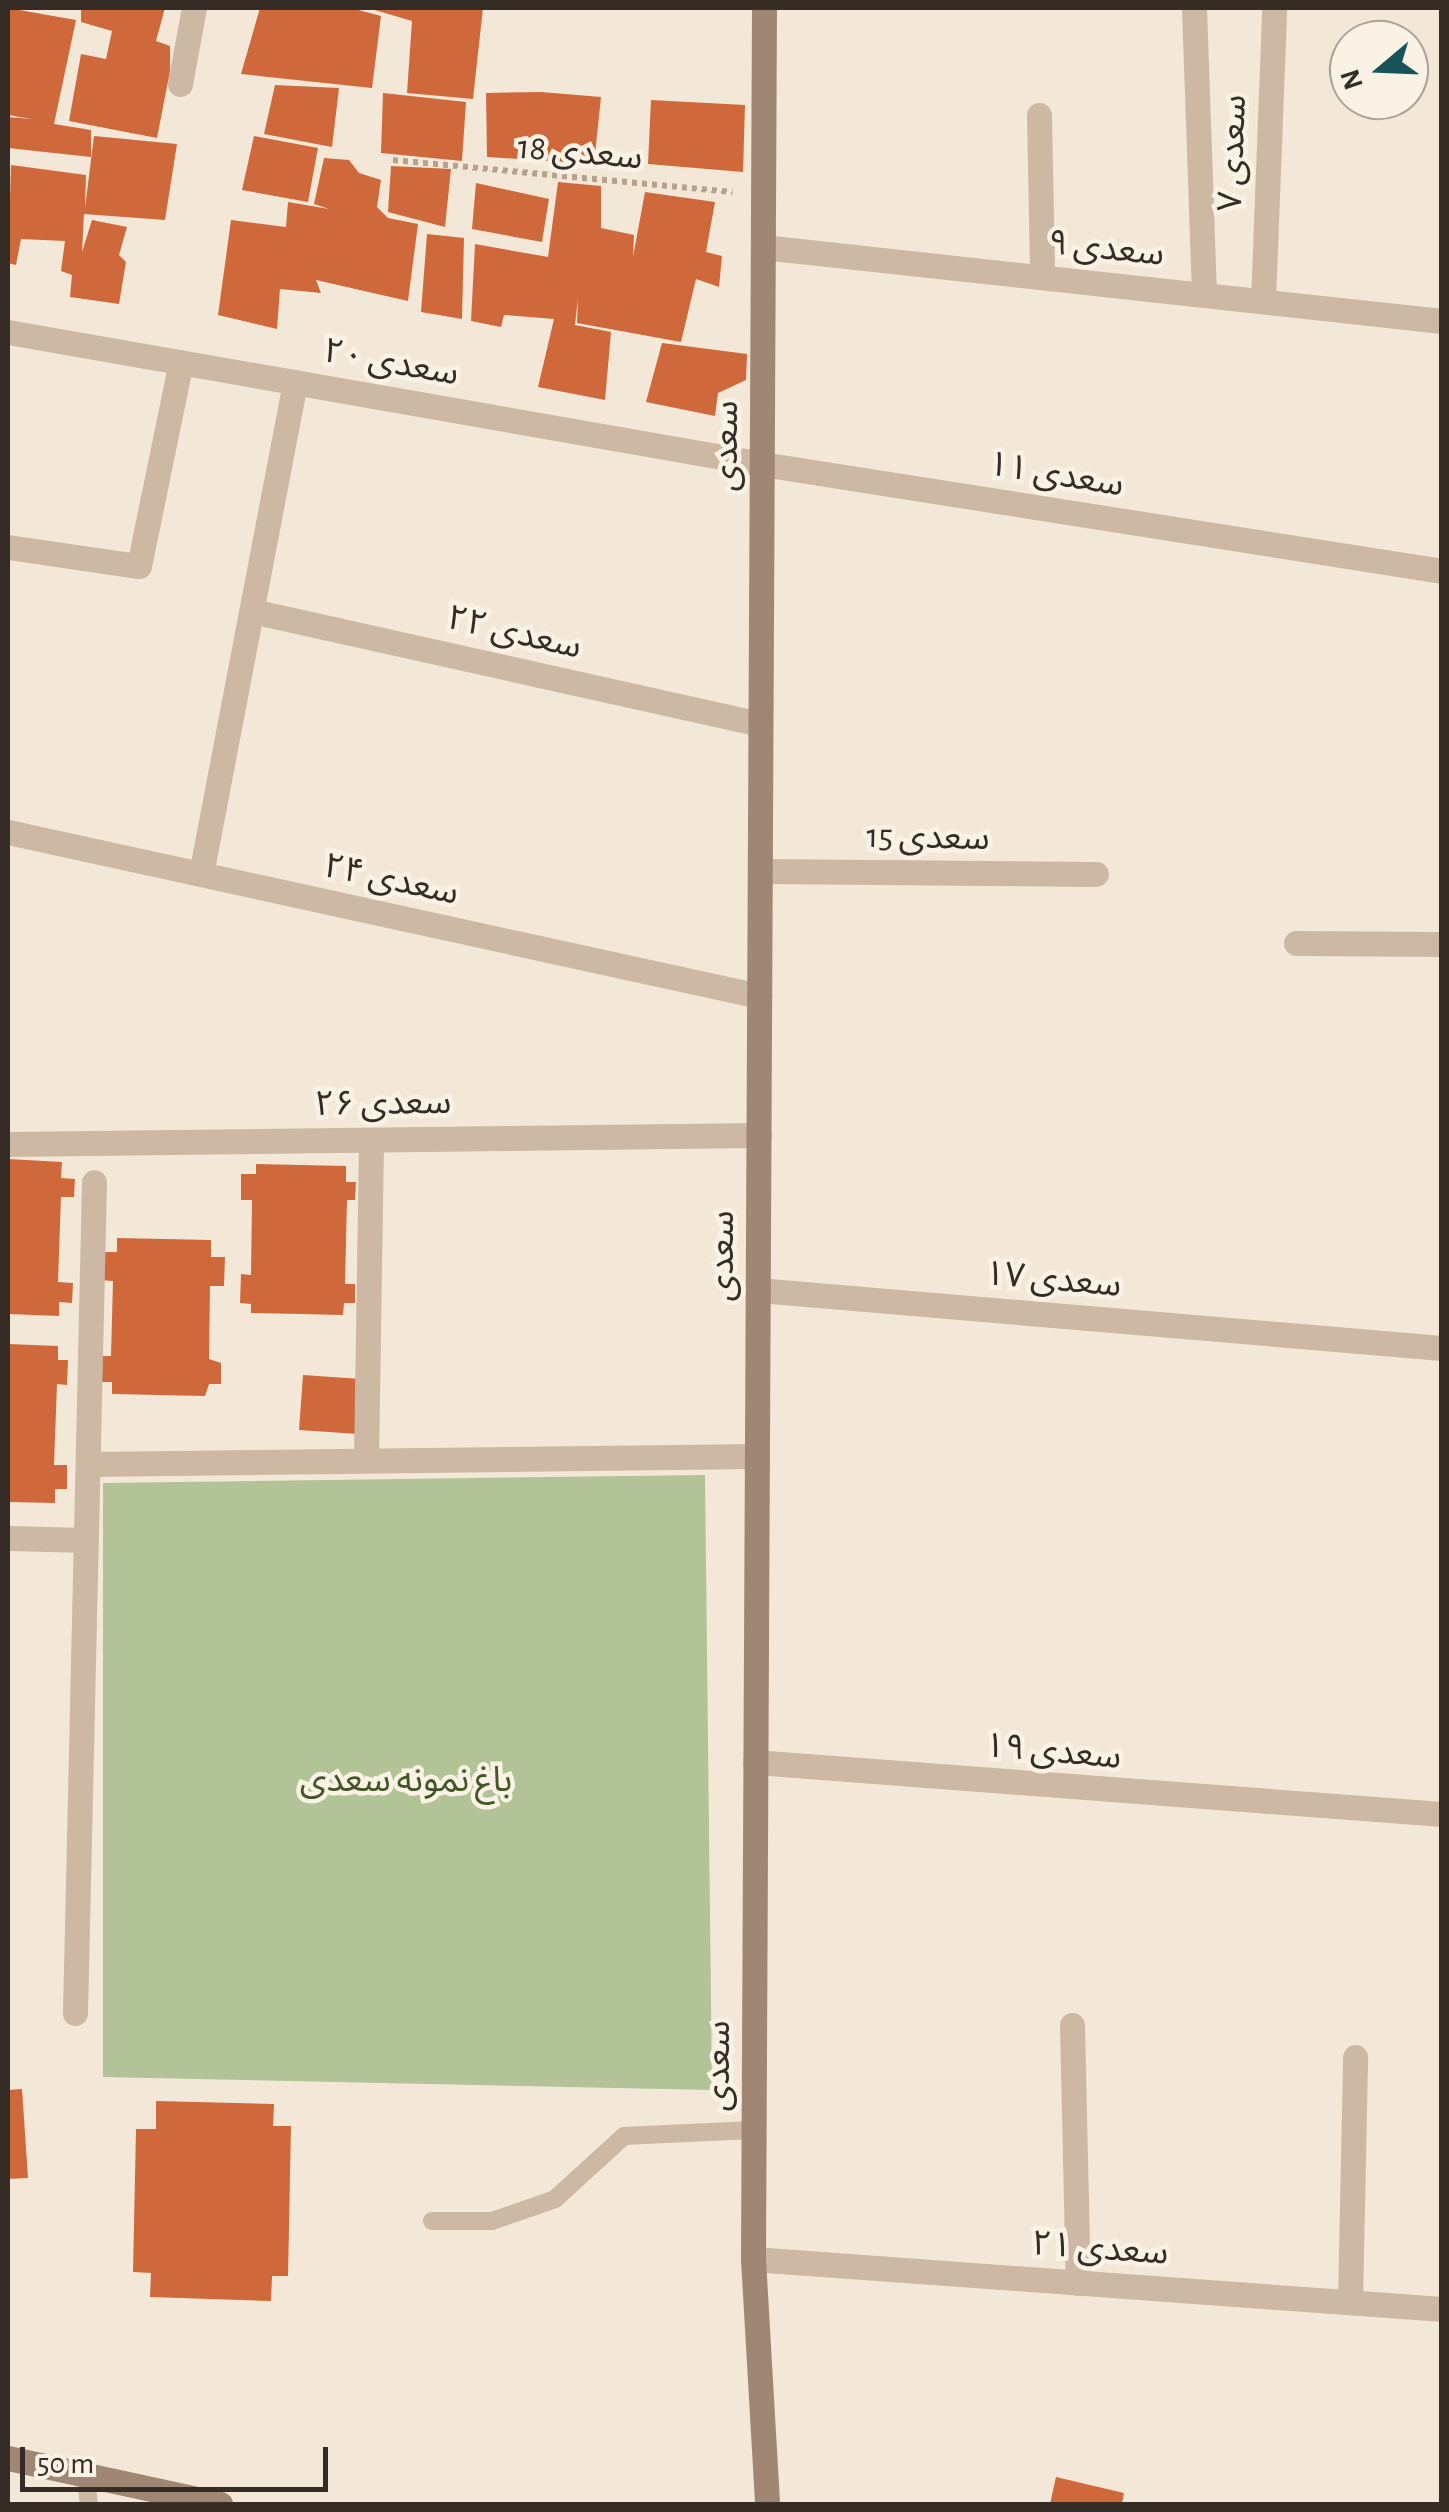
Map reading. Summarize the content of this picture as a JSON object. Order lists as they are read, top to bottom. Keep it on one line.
{"streets":{"main road":["سعدی"],"street":["سعدی ۷","سعدی ۹","سعدی ۲۰","سعدی ۱۱","سعدی ۲۲","سعدی 15","سعدی ۲۴","سعدی ۲۶","سعدی ۱۷","سعدی ۱۹","سعدی ۲۱"],"path":["سعدی 18"]},"crossings":[["سعدی 18","سعدی"],["سعدی ۷","سعدی ۹"],["سعدی ۹","سعدی"],["سعدی ۲۰","سعدی"],["سعدی ۲۰","سعدی ۱۱"],["سعدی","سعدی ۱۱"],["سعدی","سعدی ۲۲"],["سعدی","سعدی 15"],["سعدی","سعدی ۲۴"],["سعدی","سعدی ۲۶"],["سعدی","سعدی ۱۷"],["سعدی","سعدی ۱۹"],["سعدی","سعدی ۲۱"]],"parks":["باغ نمونه سعدی"],"scale_bar":"50 m","north":"left"}
